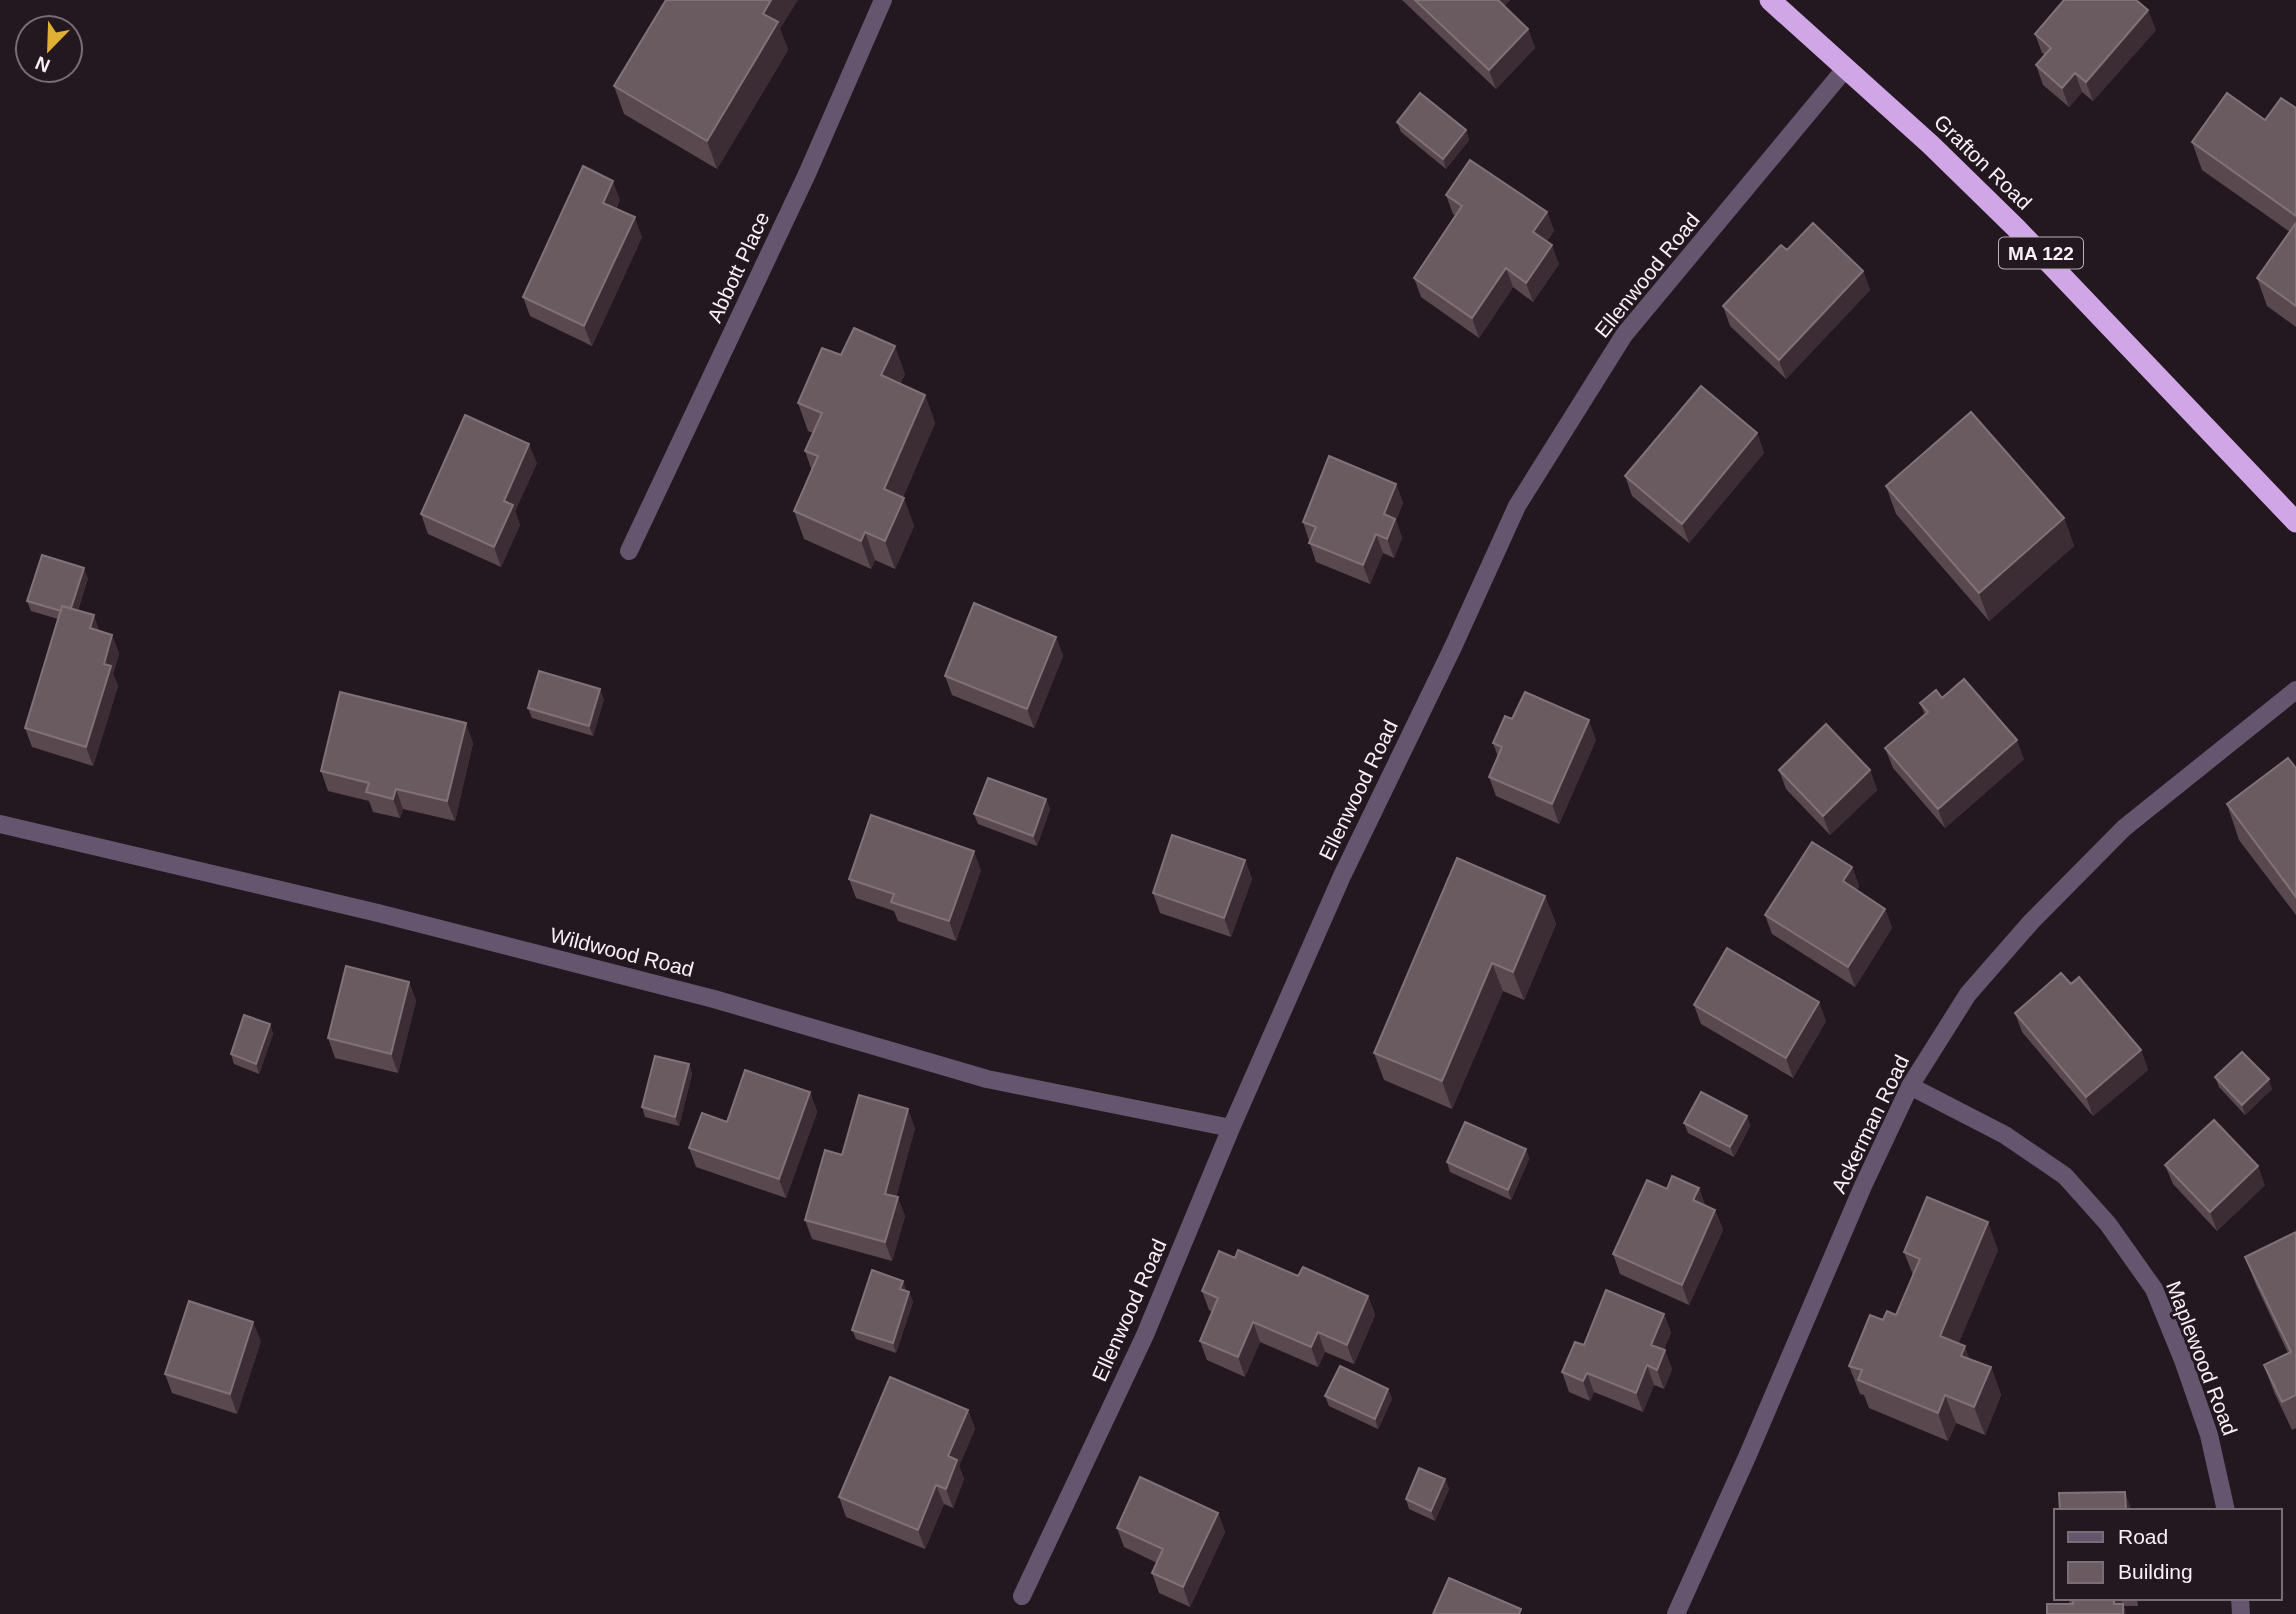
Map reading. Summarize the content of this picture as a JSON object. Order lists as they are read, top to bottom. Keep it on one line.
{"streets":{"highway":["Grafton Road","MA 122"],"street":["Abbott Place","Ellenwood Road","Wildwood Road","Ackerman Road","Maplewood Road"]},"crossings":[["Grafton Road","Ellenwood Road"],["Ellenwood Road","Wildwood Road"],["Ackerman Road","Maplewood Road"]],"legend":["Road","Building"],"north":"bottom left"}
